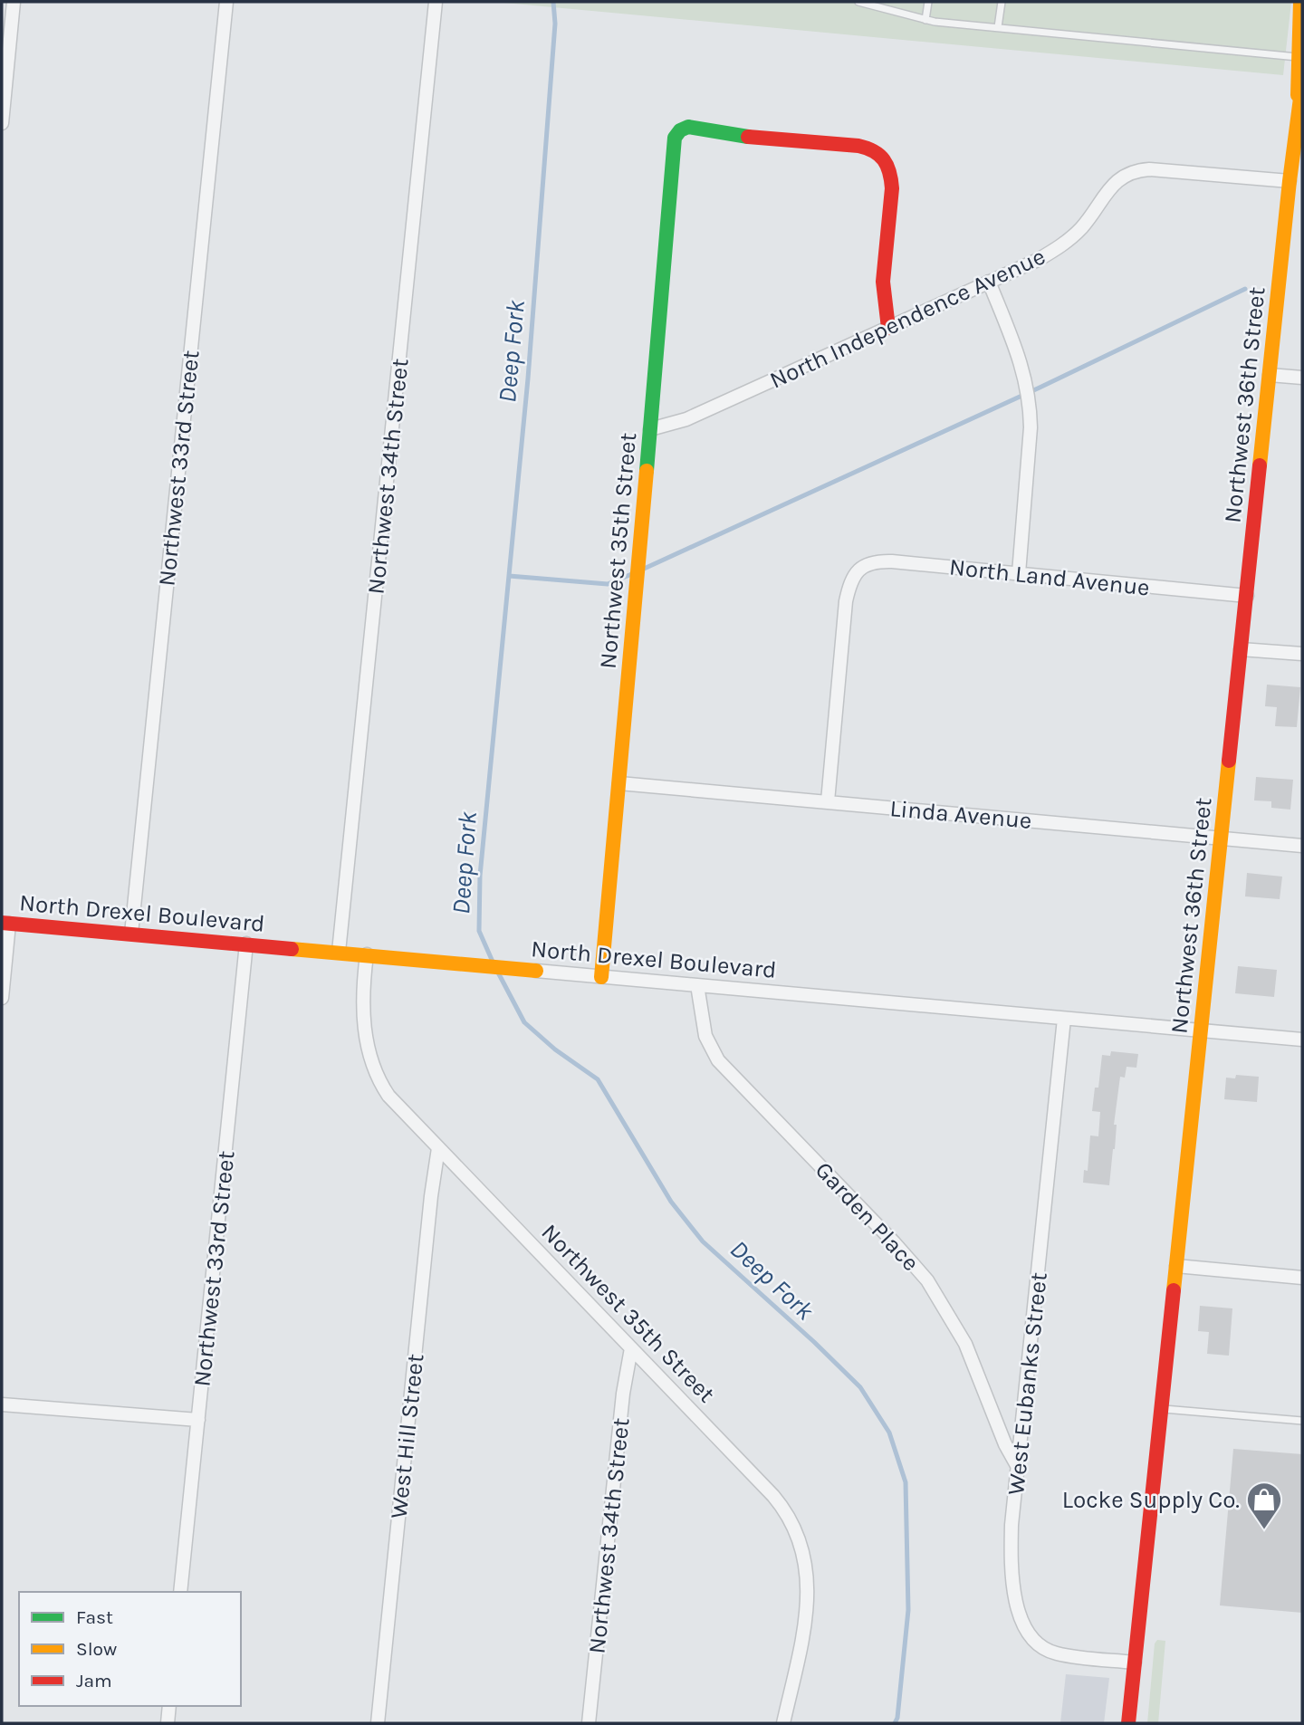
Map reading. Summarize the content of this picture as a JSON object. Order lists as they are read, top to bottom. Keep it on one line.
{"streets":{"main road":["Northwest 36th Street","Northwest 35th Street","North Drexel Boulevard"],"street":["North Independence Avenue","Northwest 33rd Street","Northwest 34th Street","North Land Avenue","Linda Avenue","Garden Place","West Eubanks Street","West Hill Street"]},"crossings":[["North Independence Avenue","Northwest 36th Street"],["North Independence Avenue","Northwest 35th Street"],["Northwest 36th Street","North Land Avenue"],["Northwest 36th Street","Linda Avenue"],["Northwest 36th Street","North Drexel Boulevard"],["Northwest 36th Street","West Eubanks Street"],["Northwest 33rd Street","North Drexel Boulevard"],["Northwest 34th Street","Northwest 35th Street"],["Northwest 34th Street","North Drexel Boulevard"],["Northwest 35th Street","Linda Avenue"],["Northwest 35th Street","North Drexel Boulevard"],["Northwest 35th Street","West Hill Street"],["North Land Avenue","Linda Avenue"],["North Drexel Boulevard","Garden Place"],["North Drexel Boulevard","West Eubanks Street"],["Garden Place","West Eubanks Street"]],"water":["Deep Fork"],"places":{"shop":["Locke Supply Co."]},"legend":["Fast","Slow","Jam"]}
